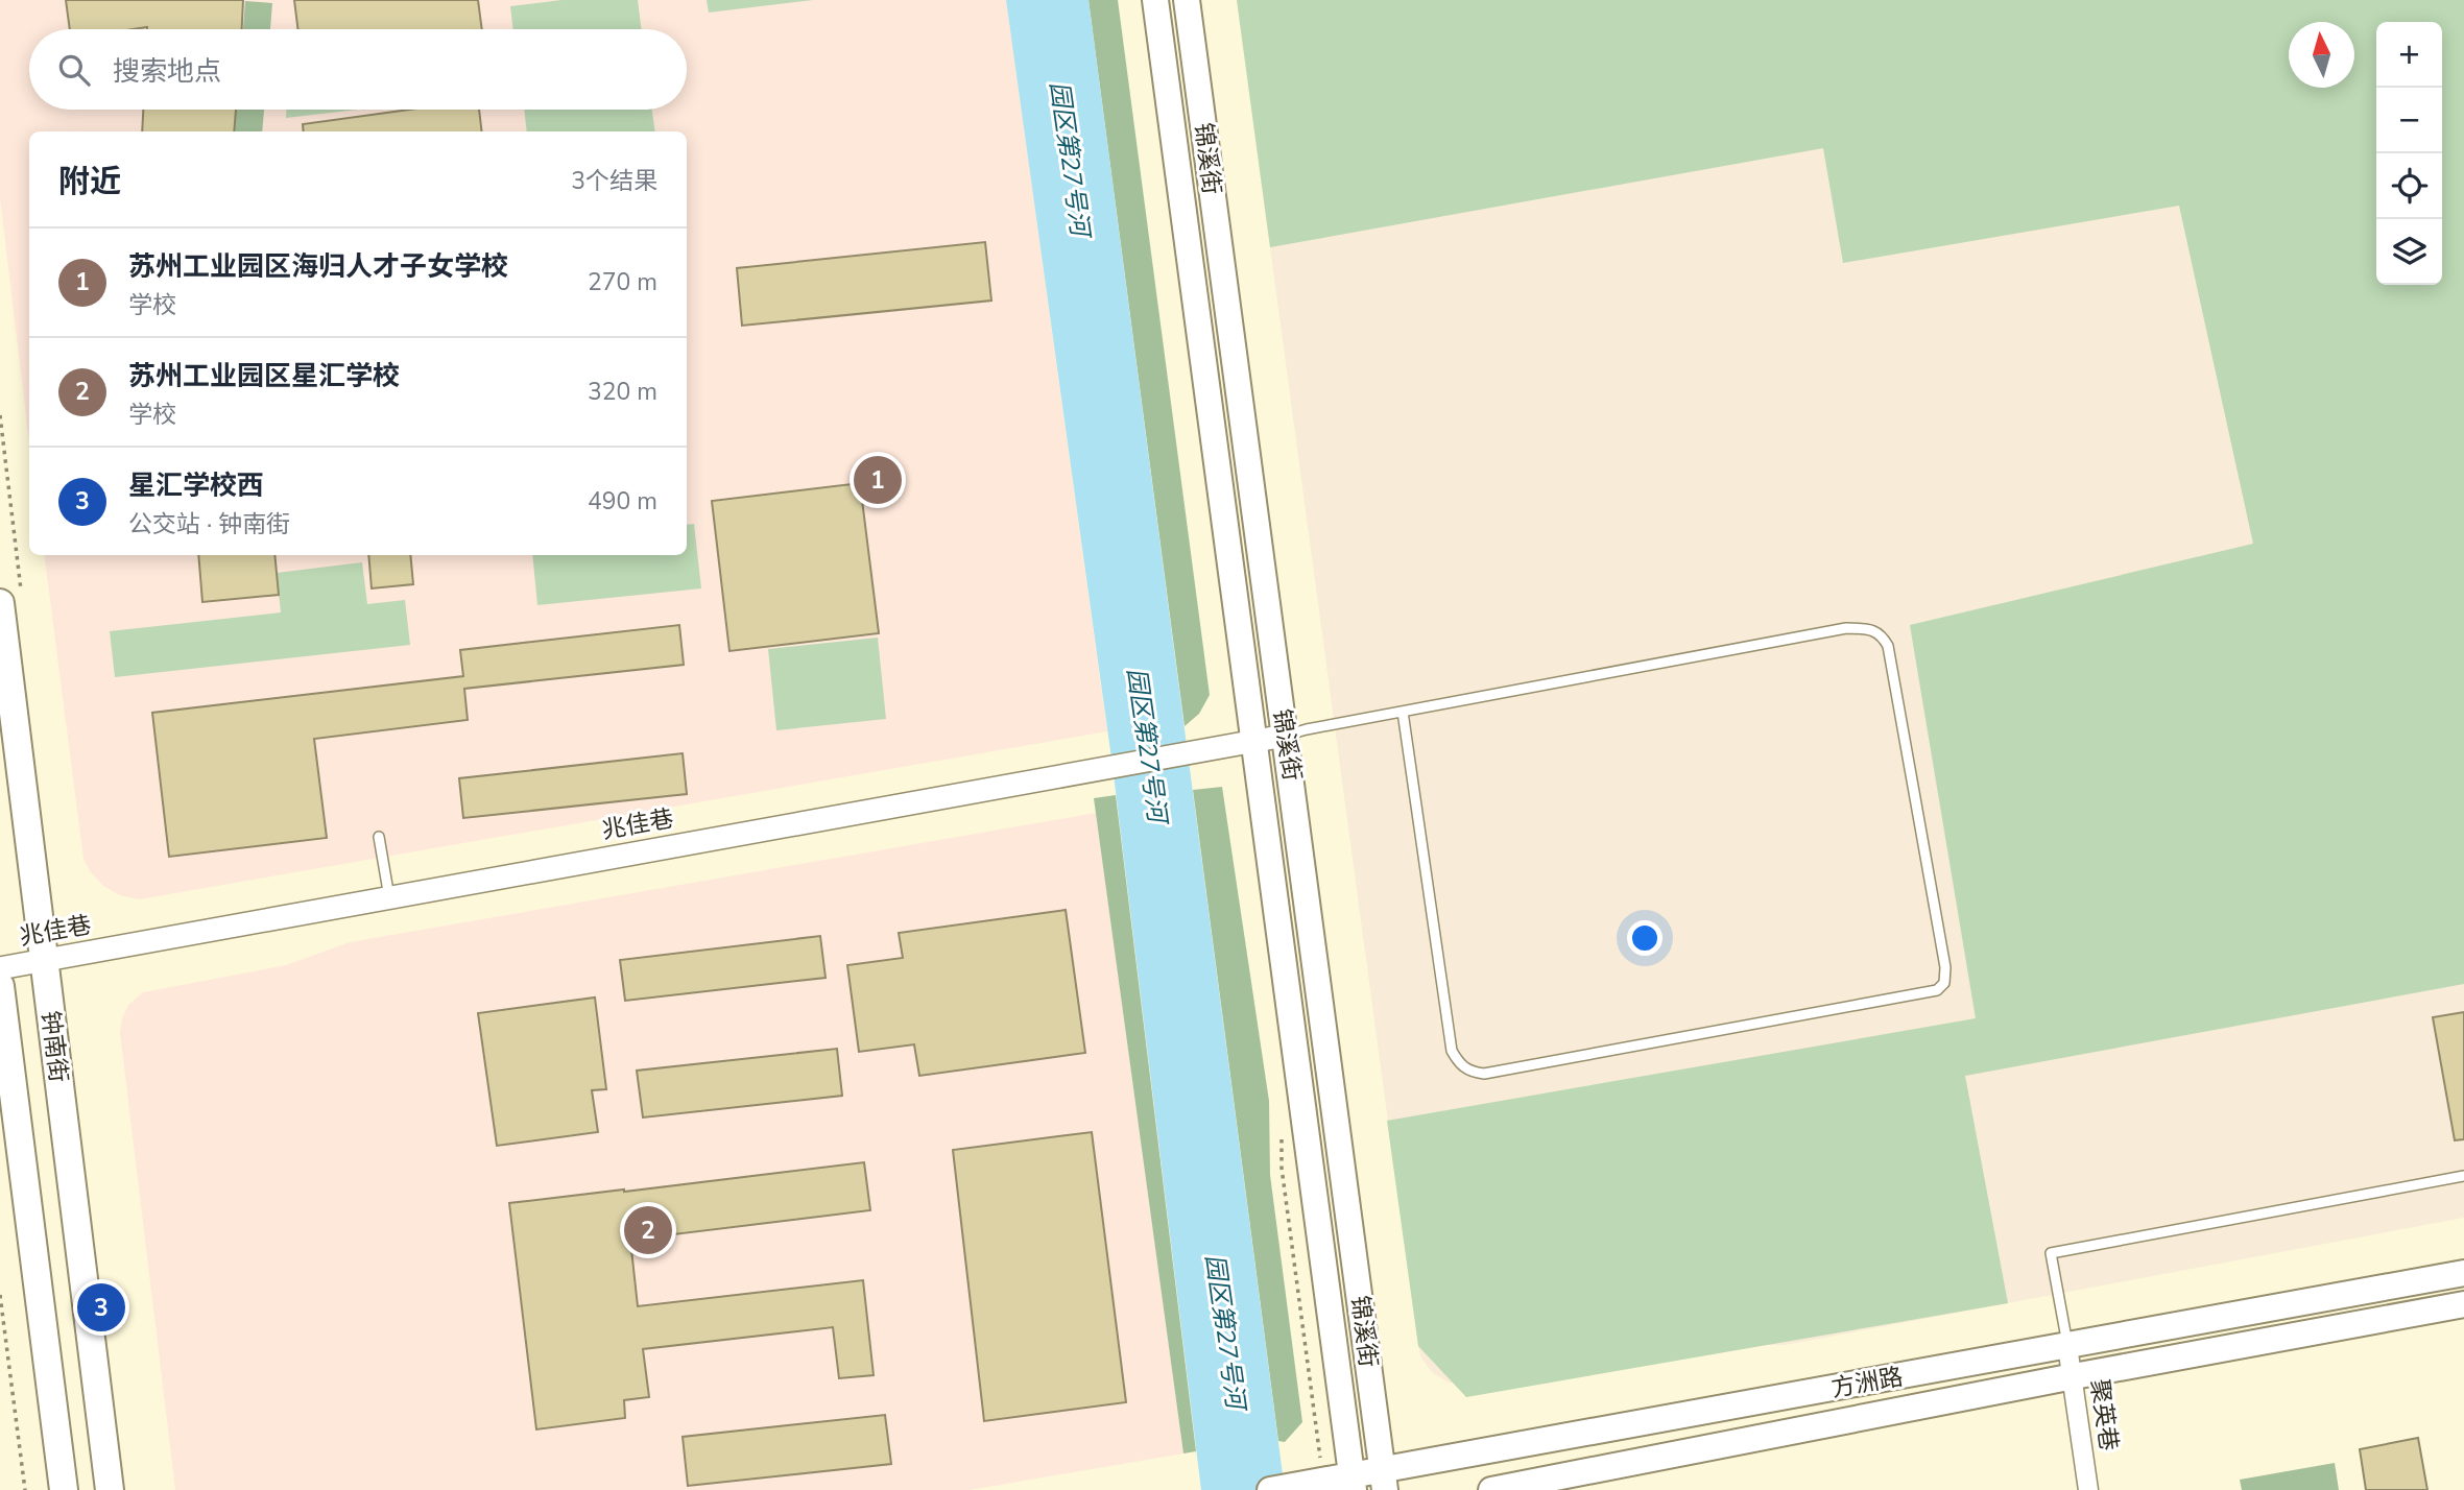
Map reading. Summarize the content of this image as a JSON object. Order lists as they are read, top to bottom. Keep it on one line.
{"streets":{"main road":["锦溪街","钟南街","方洲路"],"street":["兆佳巷","聚英巷"]},"crossings":[["锦溪街","兆佳巷"],["锦溪街","方洲路"],["兆佳巷","钟南街"],["方洲路","聚英巷"]],"water":["园区第27号河"],"north":"top","page":{"map_buttons":["+","−"],"search":"搜索地点","heading":["附近","3个结果"],"list":[{"mark":"1","name":"苏州工业园区海归人才子女学校","note":"学校","value":"270 m"},{"mark":"2","name":"苏州工业园区星汇学校","note":"学校","value":"320 m"},{"mark":"3","name":"星汇学校西","note":"公交站 · 钟南街","value":"490 m"}],"pins":["1","2","3"]}}
